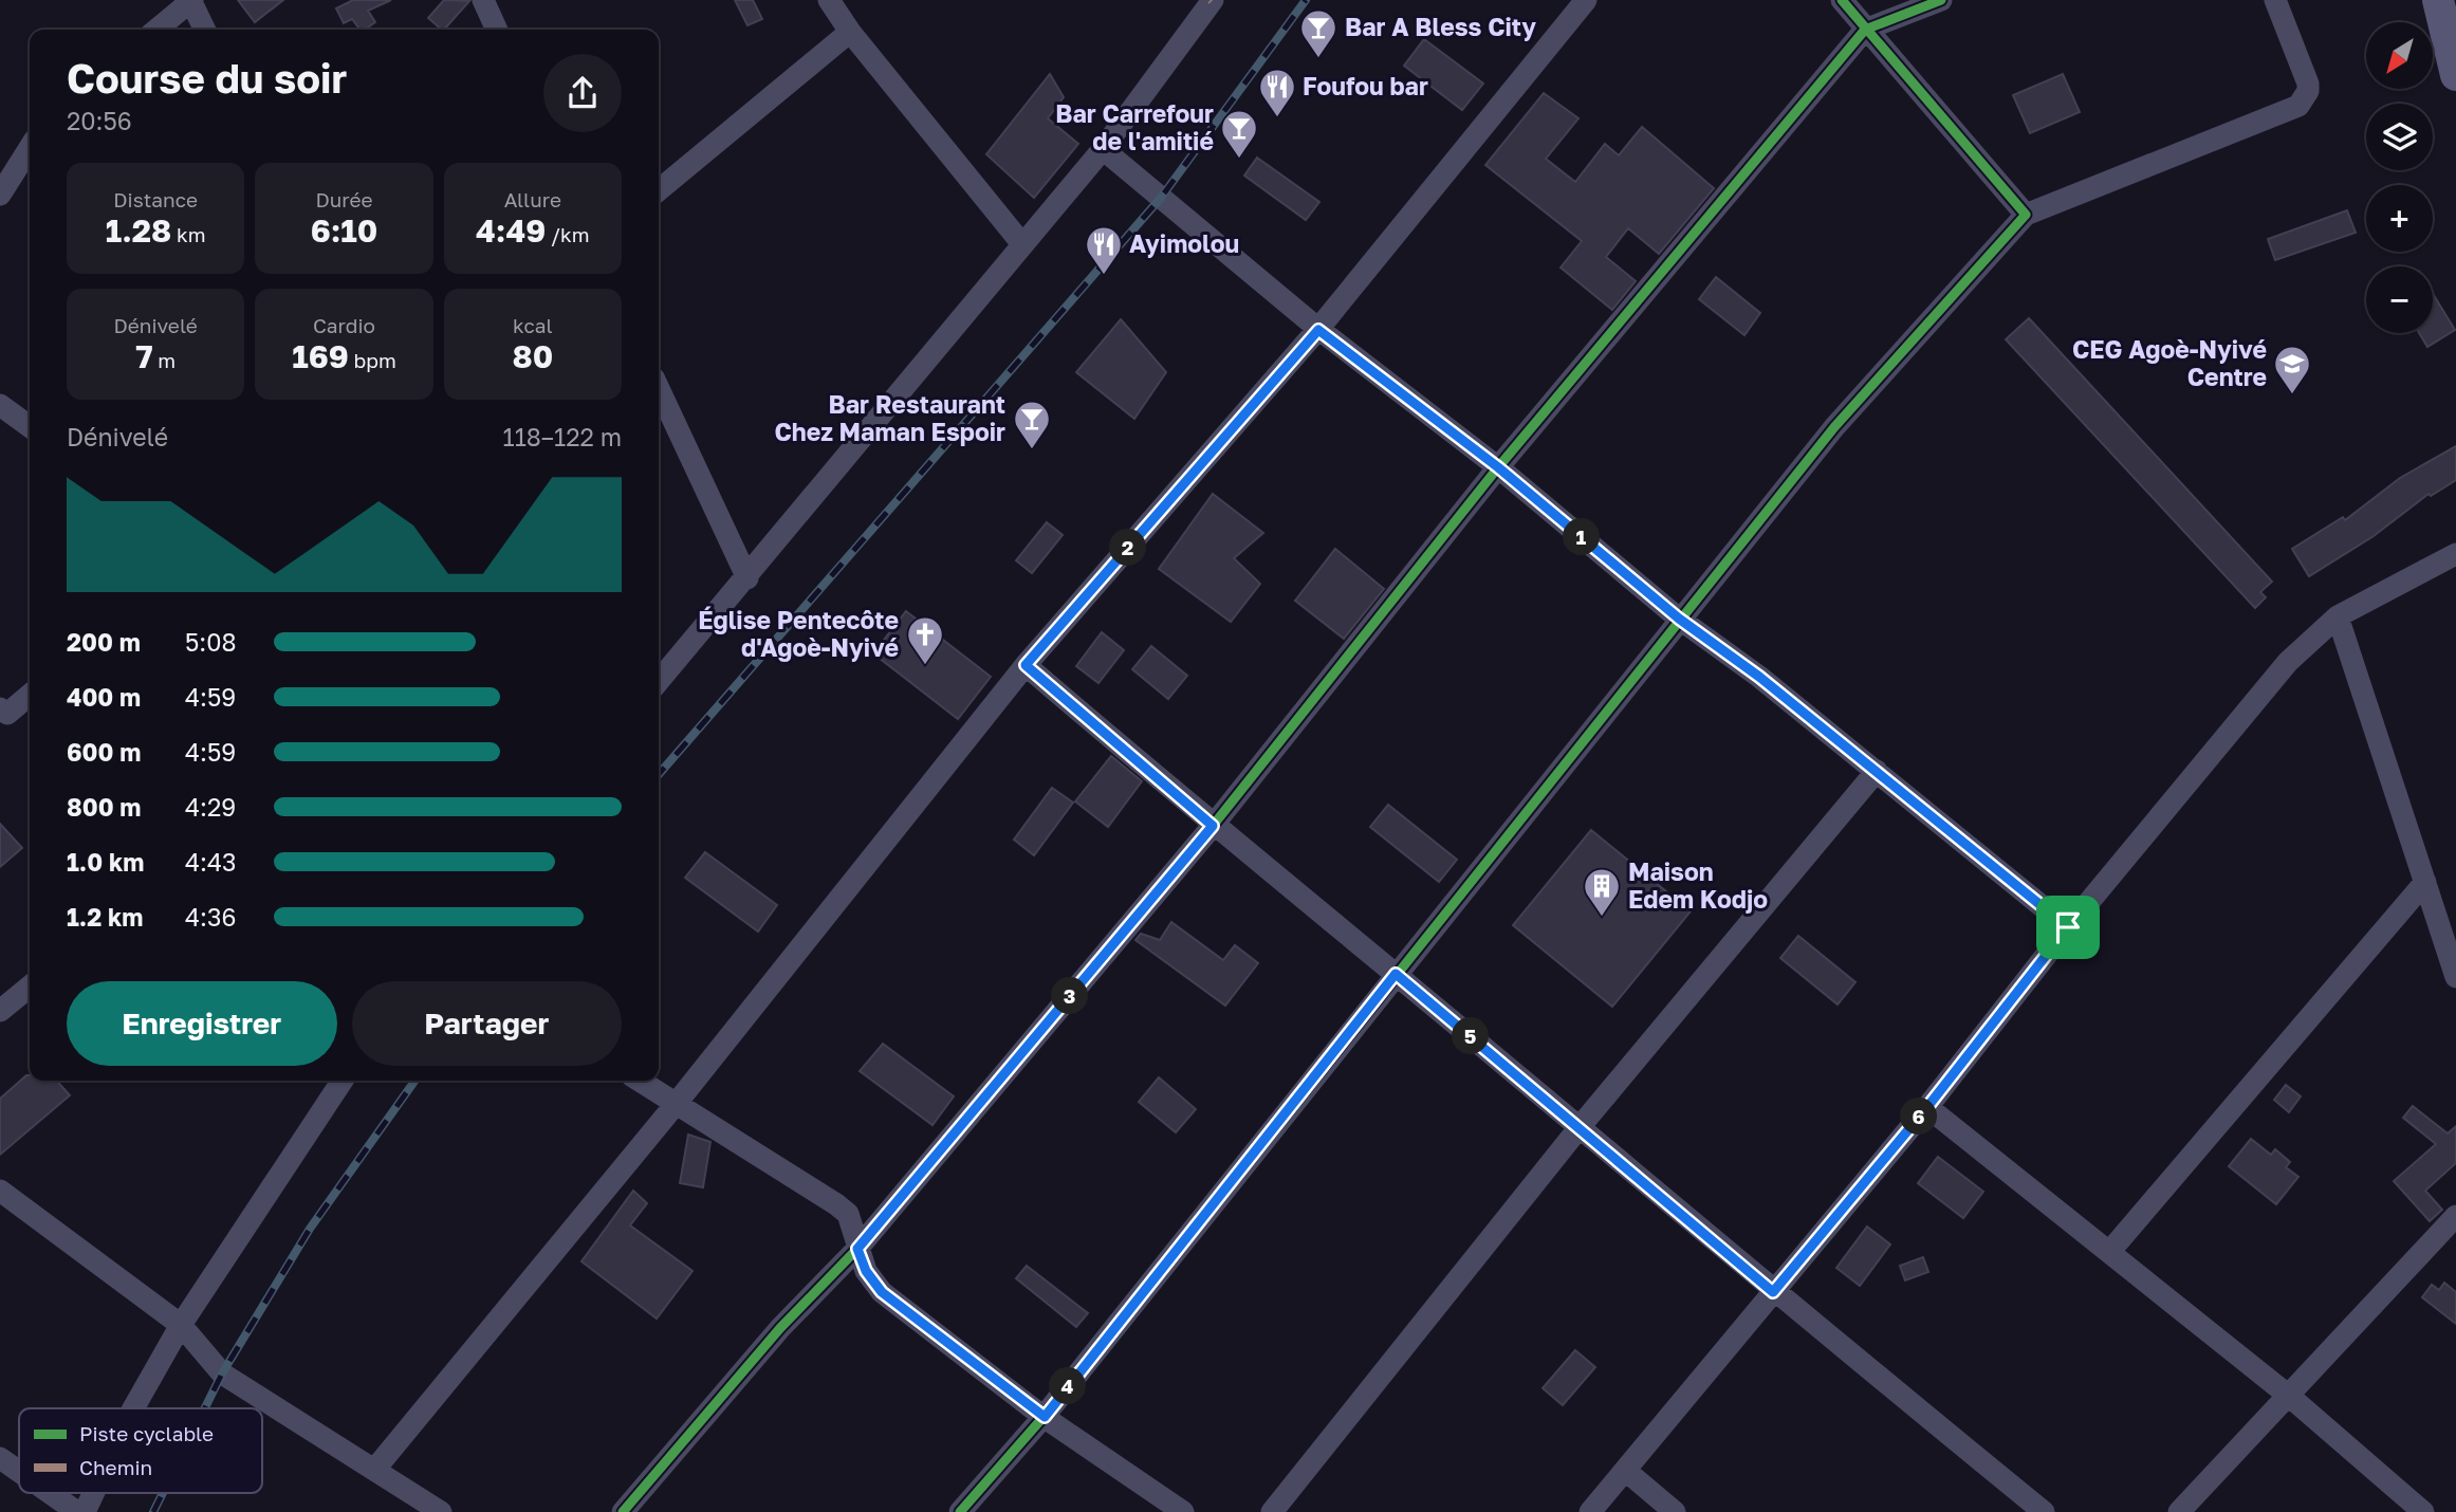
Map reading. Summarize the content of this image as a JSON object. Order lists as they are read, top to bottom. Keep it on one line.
{"places":{"bar":["Bar A Bless City","Bar Carrefour de l'amitié","Bar Restaurant Chez Maman Espoir"],"restaurant":["Foufou bar","Ayimolou"],"school or university":["CEG Agoè-Nyivé Centre"],"church":["Église Pentecôte d'Agoè-Nyivé"],"building":["Maison Edem Kodjo"]},"legend":["Piste cyclable","Chemin"],"north":"bottom left","page":{"map_buttons":["+","−"],"heading":["Course du soir","20:56"],"stats":[["Distance","1.28 km"],["Durée","6:10"],["Allure","4:49 /km"],["Dénivelé","7 m"],["Cardio","169 bpm"],["kcal","80"]],"chart":["Dénivelé","118–122 m"],"pins":["1","2","3","5","6","4"],"list":[{"name":"200 m","note":"5:08"},{"name":"400 m","note":"4:59"},{"name":"600 m","note":"4:59"},{"name":"800 m","note":"4:29"},{"name":"1.0 km","note":"4:43"},{"name":"1.2 km","note":"4:36"}],"buttons":["Enregistrer","Partager"]}}
